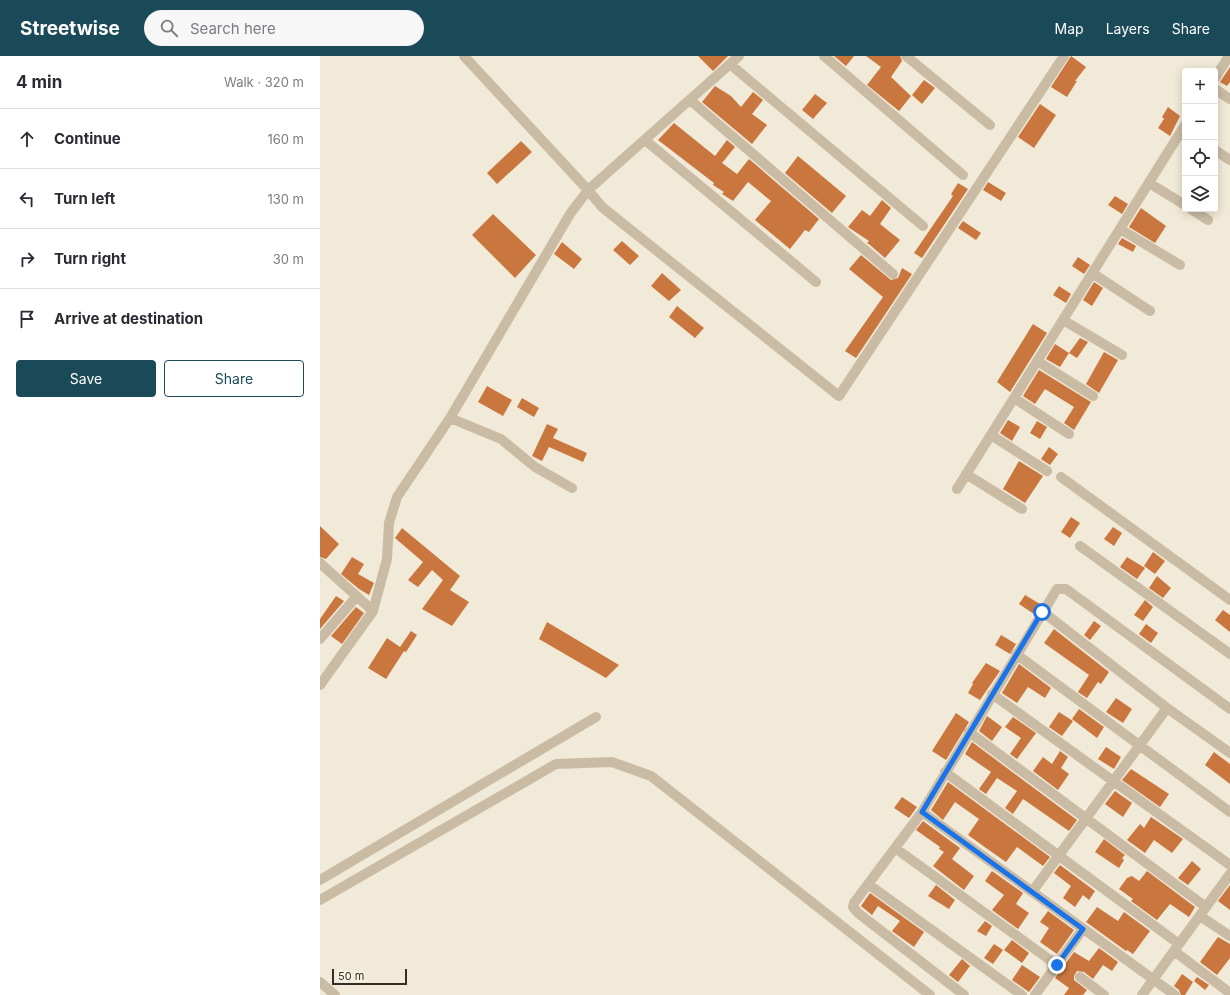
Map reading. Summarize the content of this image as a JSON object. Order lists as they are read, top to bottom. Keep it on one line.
{"scale_bar":"50 m","page":{"header":"Streetwise","search":"Search here","nav":["Map","Layers","Share"],"heading":["4 min","Walk · 320 m"],"map_buttons":["+","−"],"list":[["Continue","160 m"],["Turn left","130 m"],["Turn right","30 m"],"Arrive at destination"],"buttons":["Save","Share"],"scale":"50 m"}}
